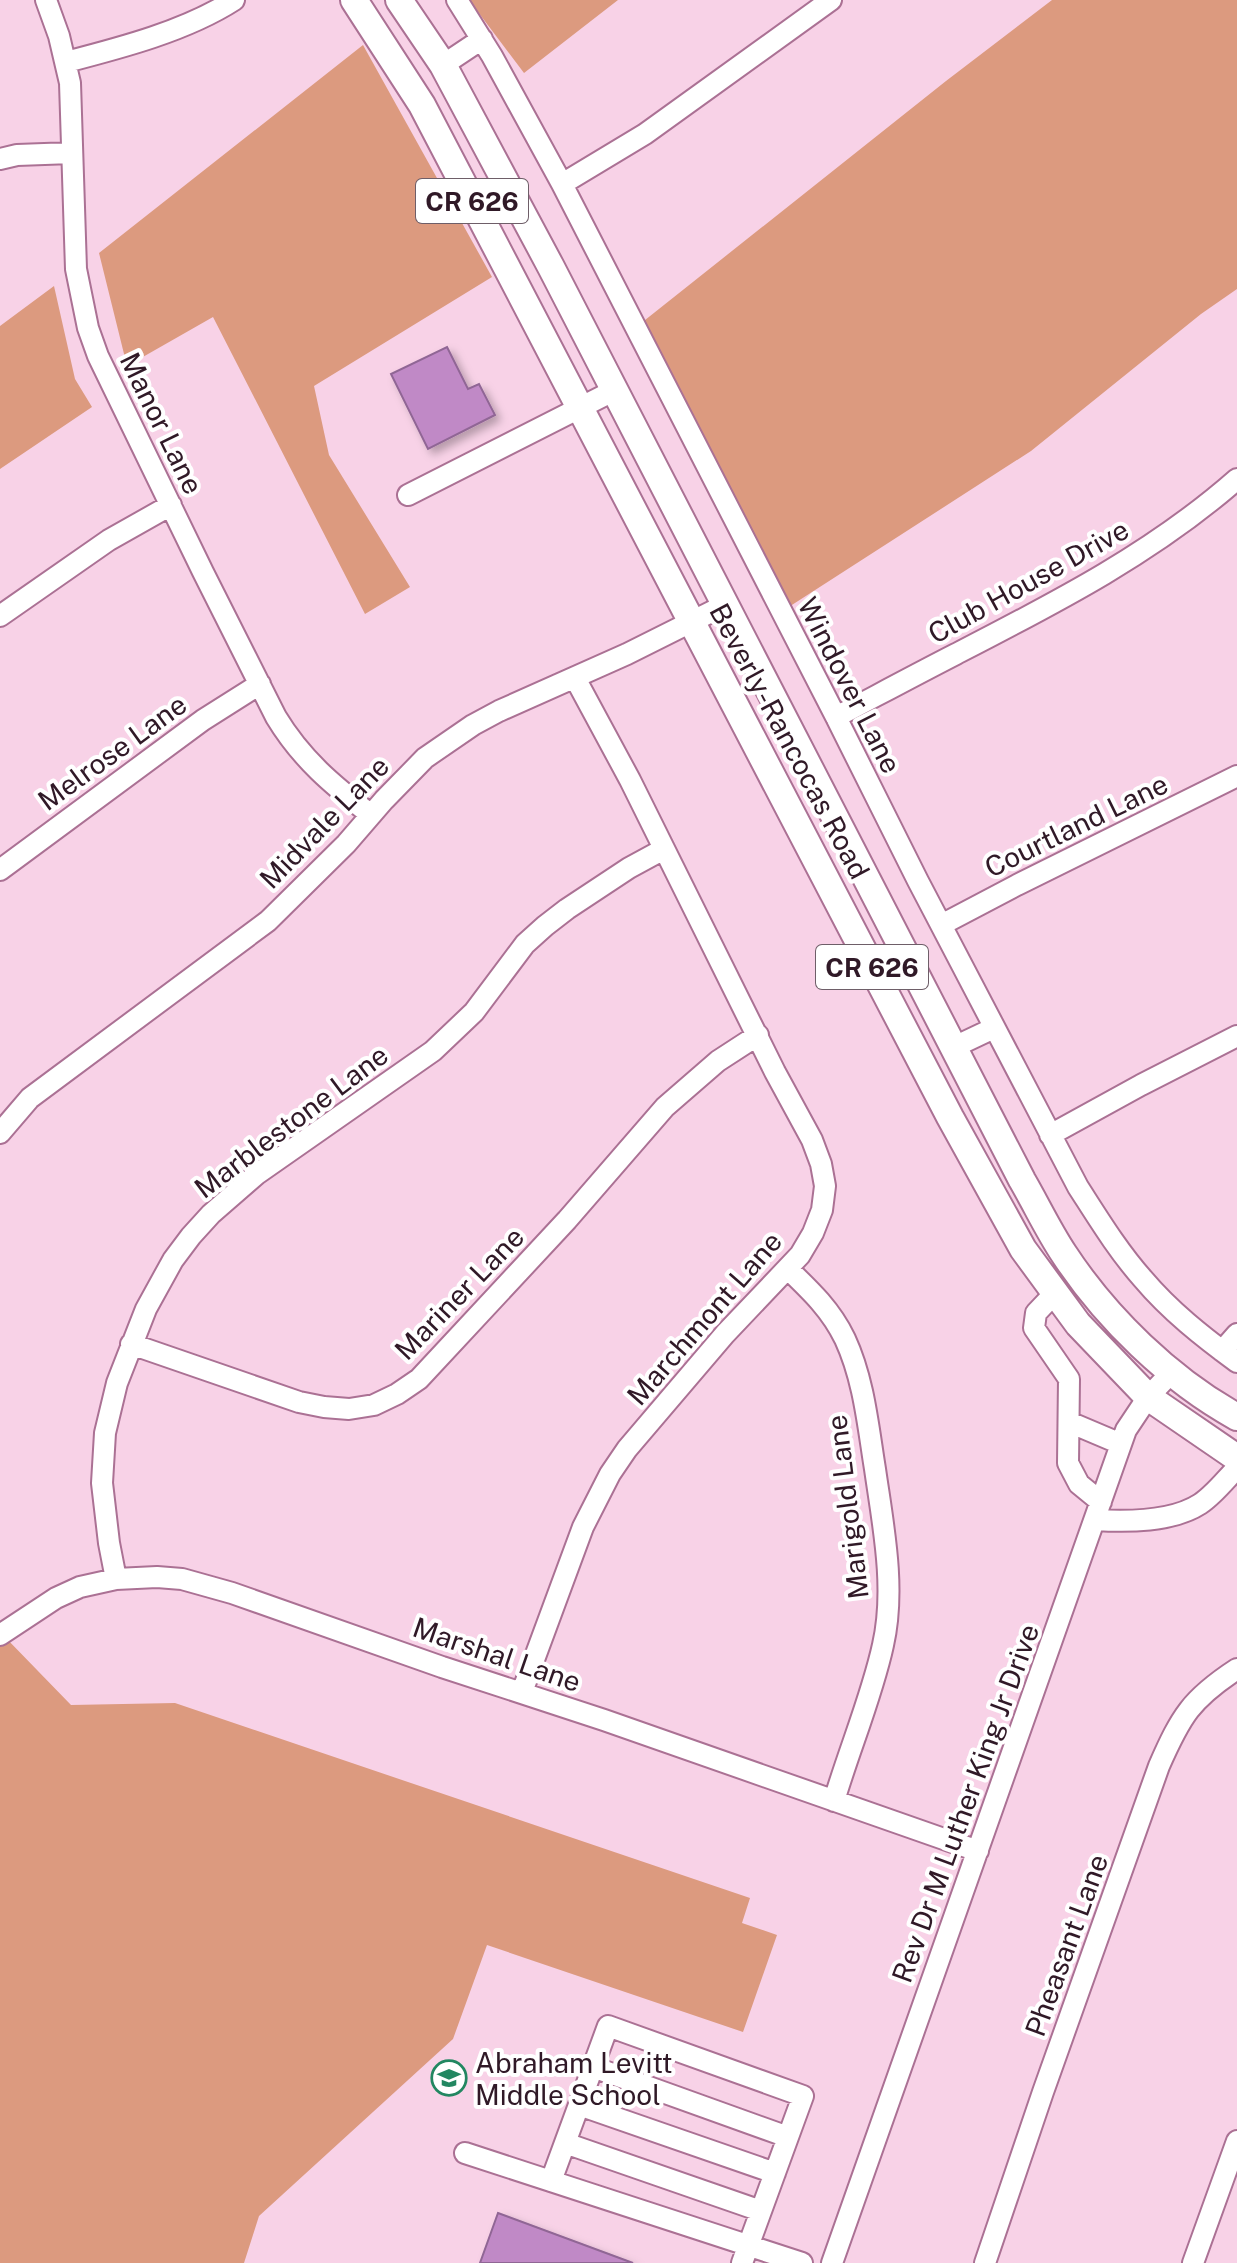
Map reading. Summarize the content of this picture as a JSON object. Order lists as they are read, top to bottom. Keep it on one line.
{"streets":{"main road":["CR 626","Beverly-Rancocas Road"],"street":["Manor Lane","Club House Drive","Windover Lane","Melrose Lane","Midvale Lane","Courtland Lane","Marblestone Lane","Mariner Lane","Marchmont Lane","Marigold Lane","Marshal Lane","Rev Dr M Luther King Jr Drive","Pheasant Lane"]},"crossings":[["Manor Lane","Melrose Lane"],["Manor Lane","Midvale Lane"],["Club House Drive","Windover Lane"],["Windover Lane","Courtland Lane"],["Beverly-Rancocas Road","Midvale Lane"],["Beverly-Rancocas Road","Rev Dr M Luther King Jr Drive"],["Midvale Lane","Marchmont Lane"],["Marblestone Lane","Mariner Lane"],["Marblestone Lane","Marchmont Lane"],["Marblestone Lane","Marshal Lane"],["Mariner Lane","Marchmont Lane"],["Marchmont Lane","Marigold Lane"],["Marchmont Lane","Marshal Lane"],["Marigold Lane","Marshal Lane"],["Marshal Lane","Rev Dr M Luther King Jr Drive"]],"places":{"school or university":["Abraham Levitt Middle School"]}}
